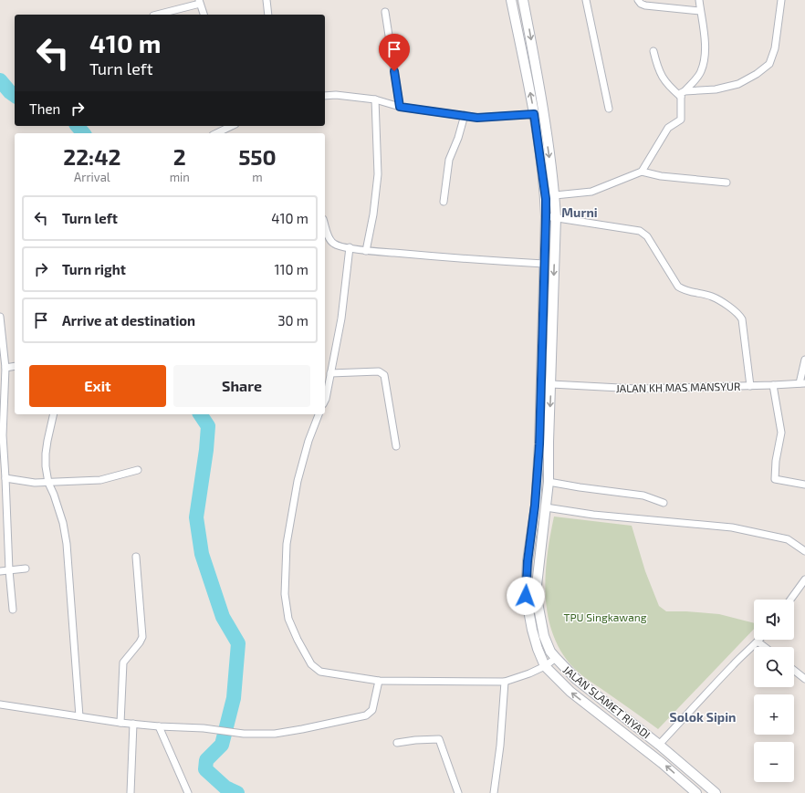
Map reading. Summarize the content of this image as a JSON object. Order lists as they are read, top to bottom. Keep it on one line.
{"streets":{"main road":["JALAN SLAMET RIYADI"],"street":["JALAN KH MAS MANSYUR"]},"crossings":[["JALAN KH MAS MANSYUR","JALAN SLAMET RIYADI"]],"districts":["Murni","Solok Sipin"],"parks":["TPU Singkawang"],"page":{"turn":["410 m","Turn left"],"then":"Then","eta":["22:42","Arrival","2","min","550","m"],"list":[{"name":"Turn left","value":"410 m"},{"name":"Turn right","value":"110 m"},{"name":"Arrive at destination","value":"30 m"}],"buttons":["Exit","Share"],"map_buttons":["+","−"]}}
